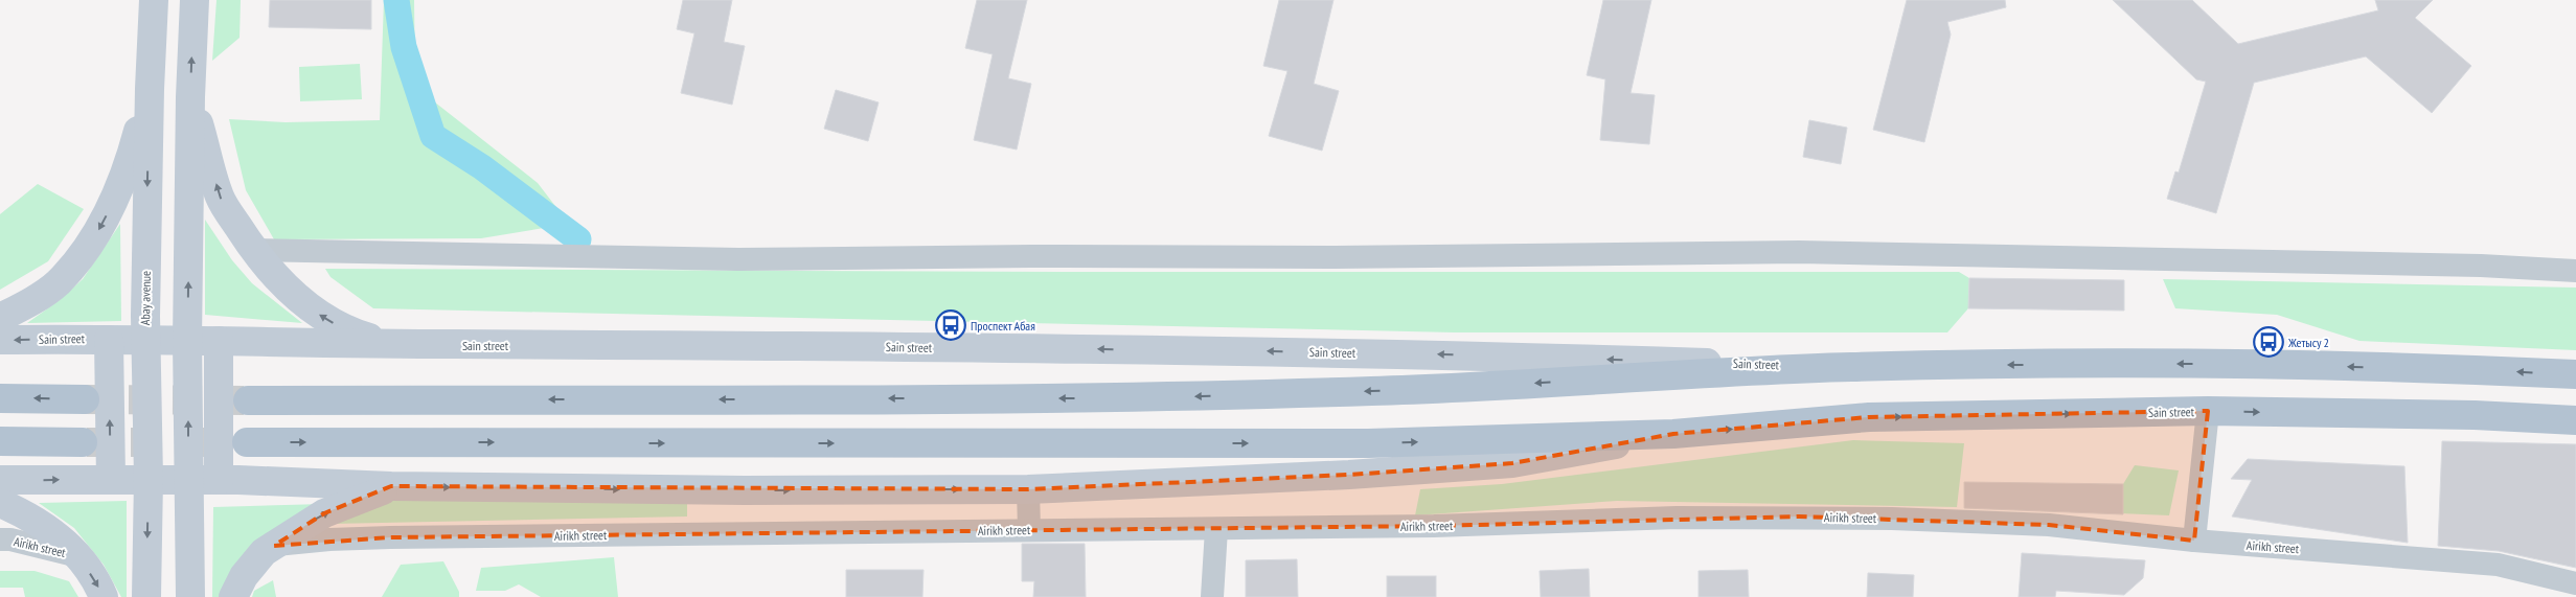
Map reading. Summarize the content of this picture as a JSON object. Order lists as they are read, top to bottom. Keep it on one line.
{"streets":{"main road":["Abay avenue","Sain street"],"street":["Airikh street"]},"crossings":[["Abay avenue","Sain street"]],"places":{"bus stop":["Проспект Абая","Жетысу 2"]}}
